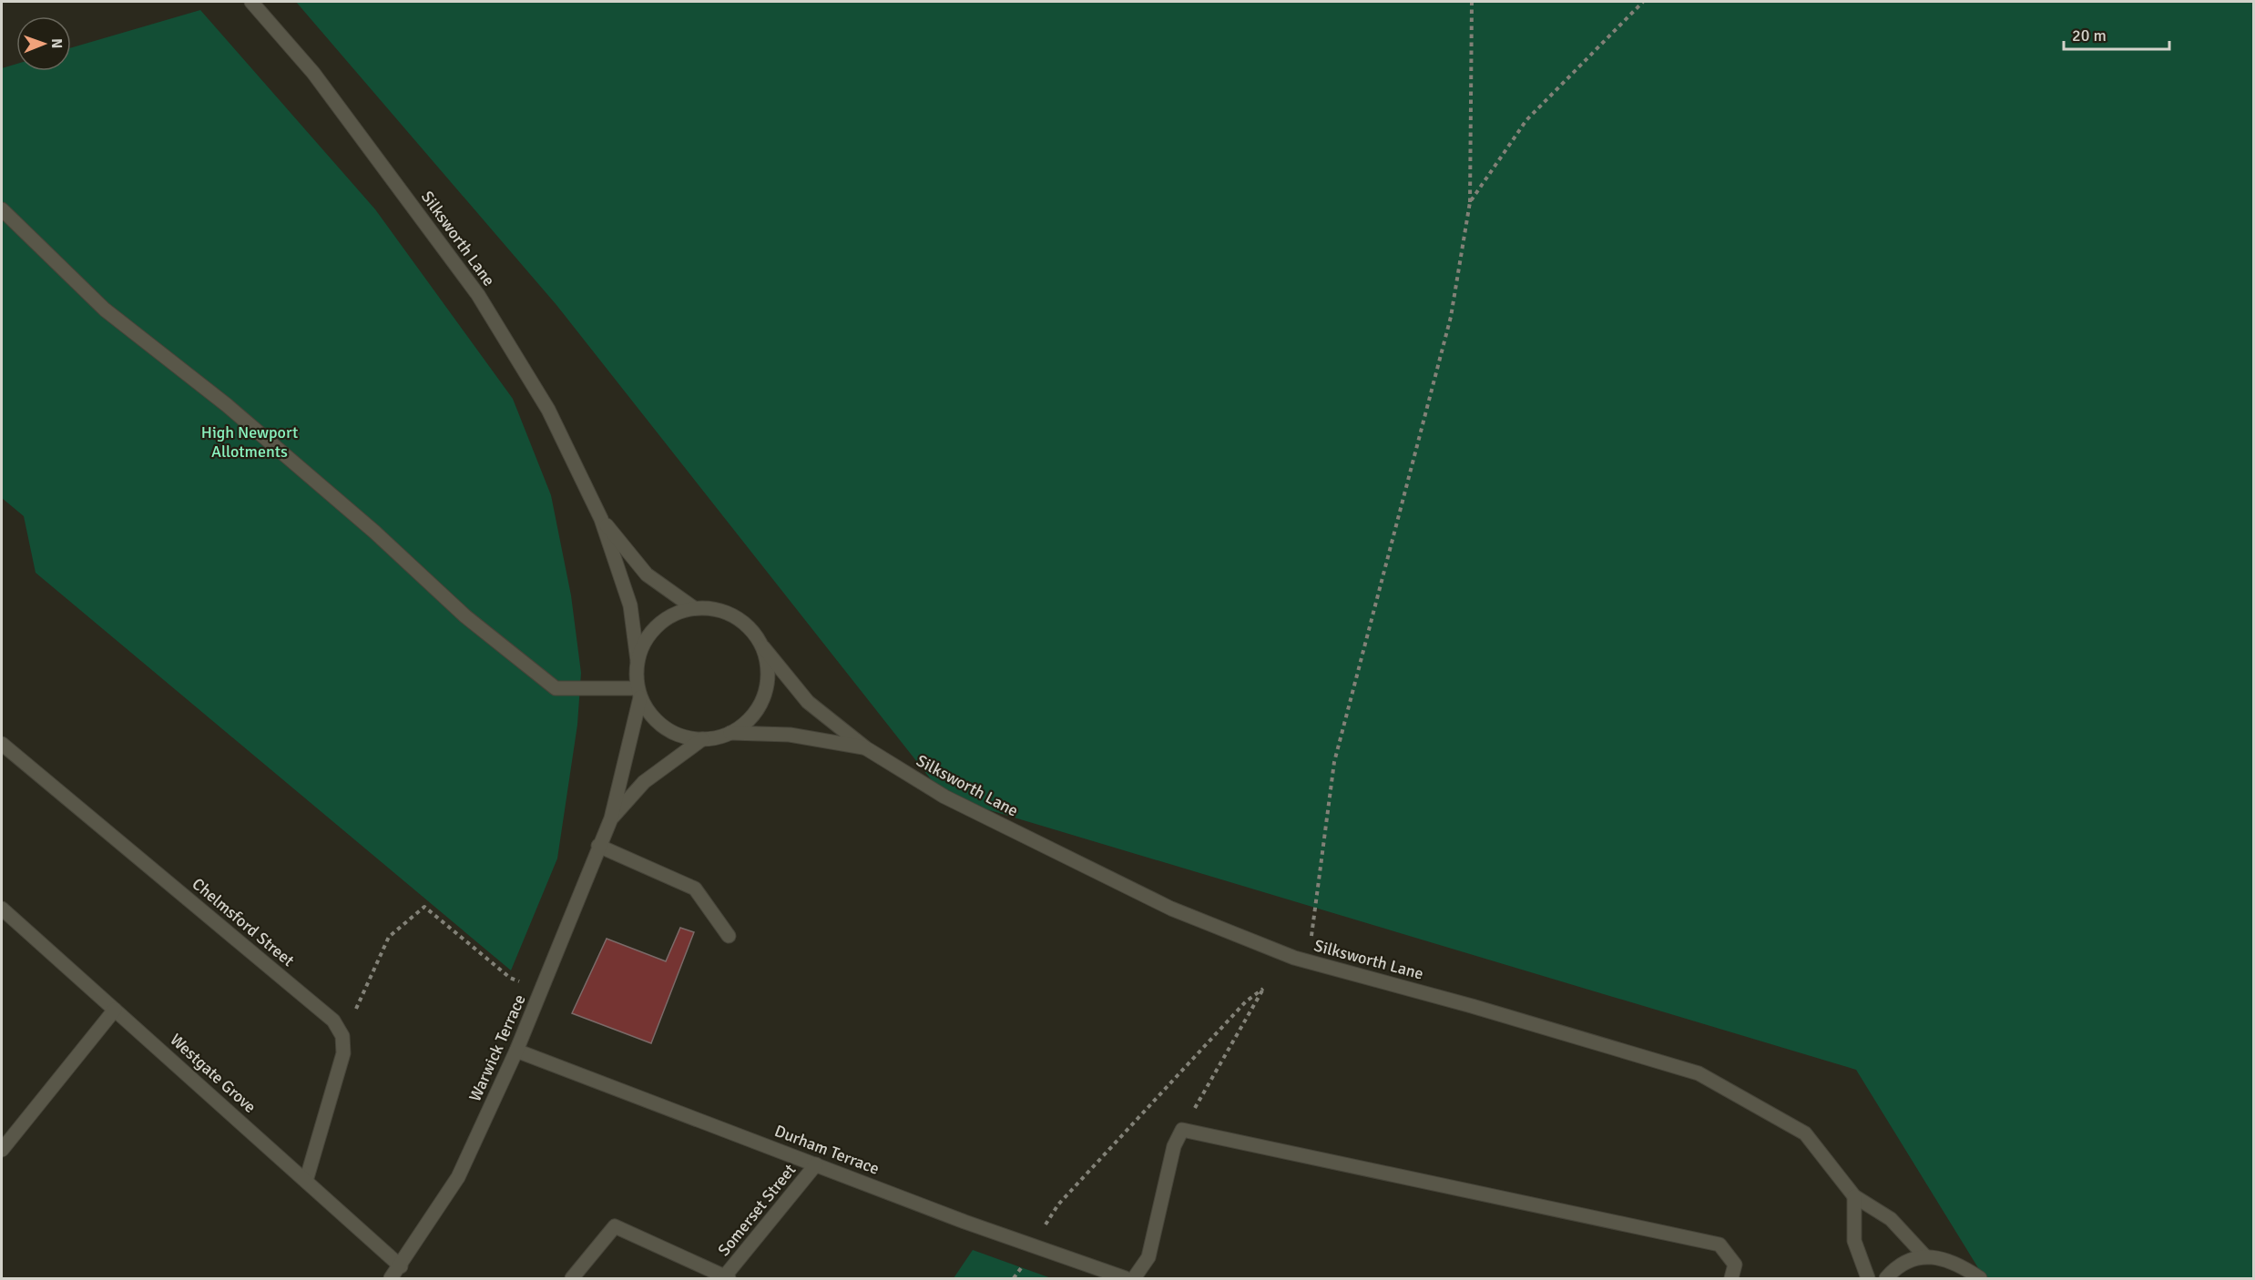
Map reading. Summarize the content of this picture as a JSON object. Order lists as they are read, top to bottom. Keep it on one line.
{"streets":{"street":["Silksworth Lane","Chelmsford Street","Warwick Terrace","Westgate Grove","Durham Terrace","Somerset Street"]},"crossings":[["Silksworth Lane","Warwick Terrace"],["Warwick Terrace","Westgate Grove"],["Warwick Terrace","Durham Terrace"],["Durham Terrace","Somerset Street"]],"parks":["High Newport Allotments"],"scale_bar":"20 m","north":"right"}
